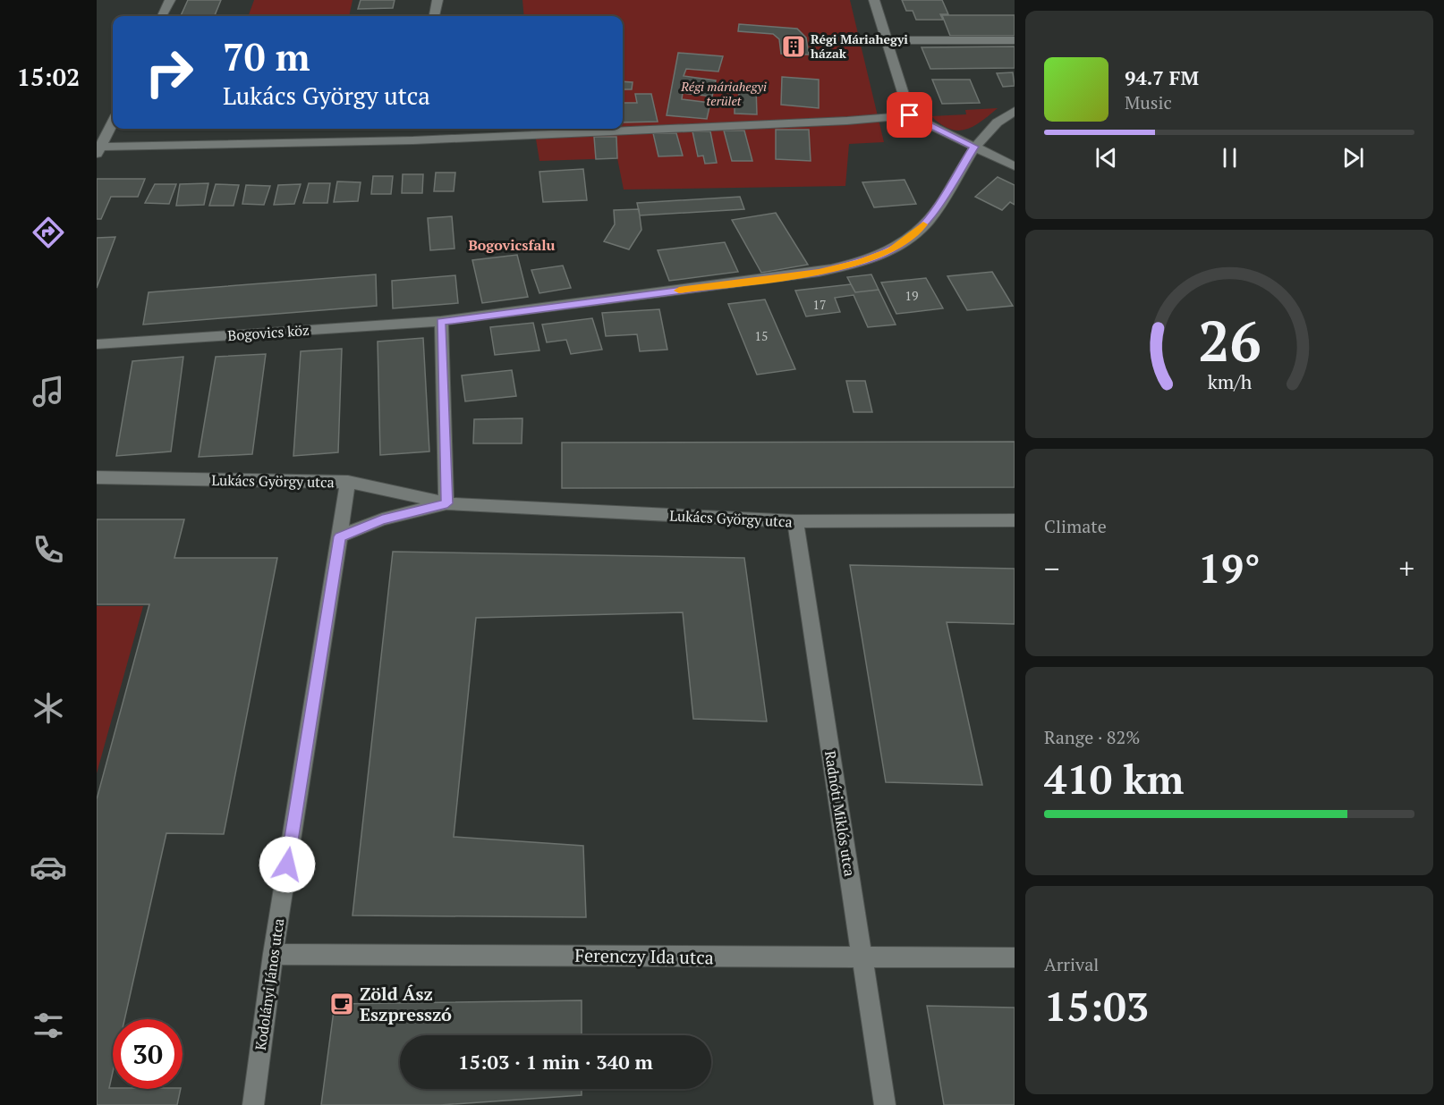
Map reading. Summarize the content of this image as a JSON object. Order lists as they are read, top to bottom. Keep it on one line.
{"streets":{"street":["Bogovics köz","Lukács György utca","Radnóti Miklós utca","Ferenczy Ida utca","Kodolányi János utca"]},"crossings":[["Lukács György utca","Radnóti Miklós utca"],["Lukács György utca","Kodolányi János utca"],["Radnóti Miklós utca","Ferenczy Ida utca"],["Ferenczy Ida utca","Kodolányi János utca"]],"districts":["Bogovicsfalu"],"parks":["Régi máriahegyi terület"],"places":{"building":["Régi Máriahegyi házak"],"cafe":["Zöld Ász Eszpresszó"]},"house_numbers":["19","17","15"],"page":{"tabs":"15:02","turn":["70 m","Lukács György utca"],"song":["94.7 FM","Music"],"tile":["Climate",["Range · 82%","410 km"],["Arrival","15:03"]],"heat":["−","19°","+"],"limit":"30","trip":"15:03 · 1 min · 340 m","gauge":["26","km/h"]}}
